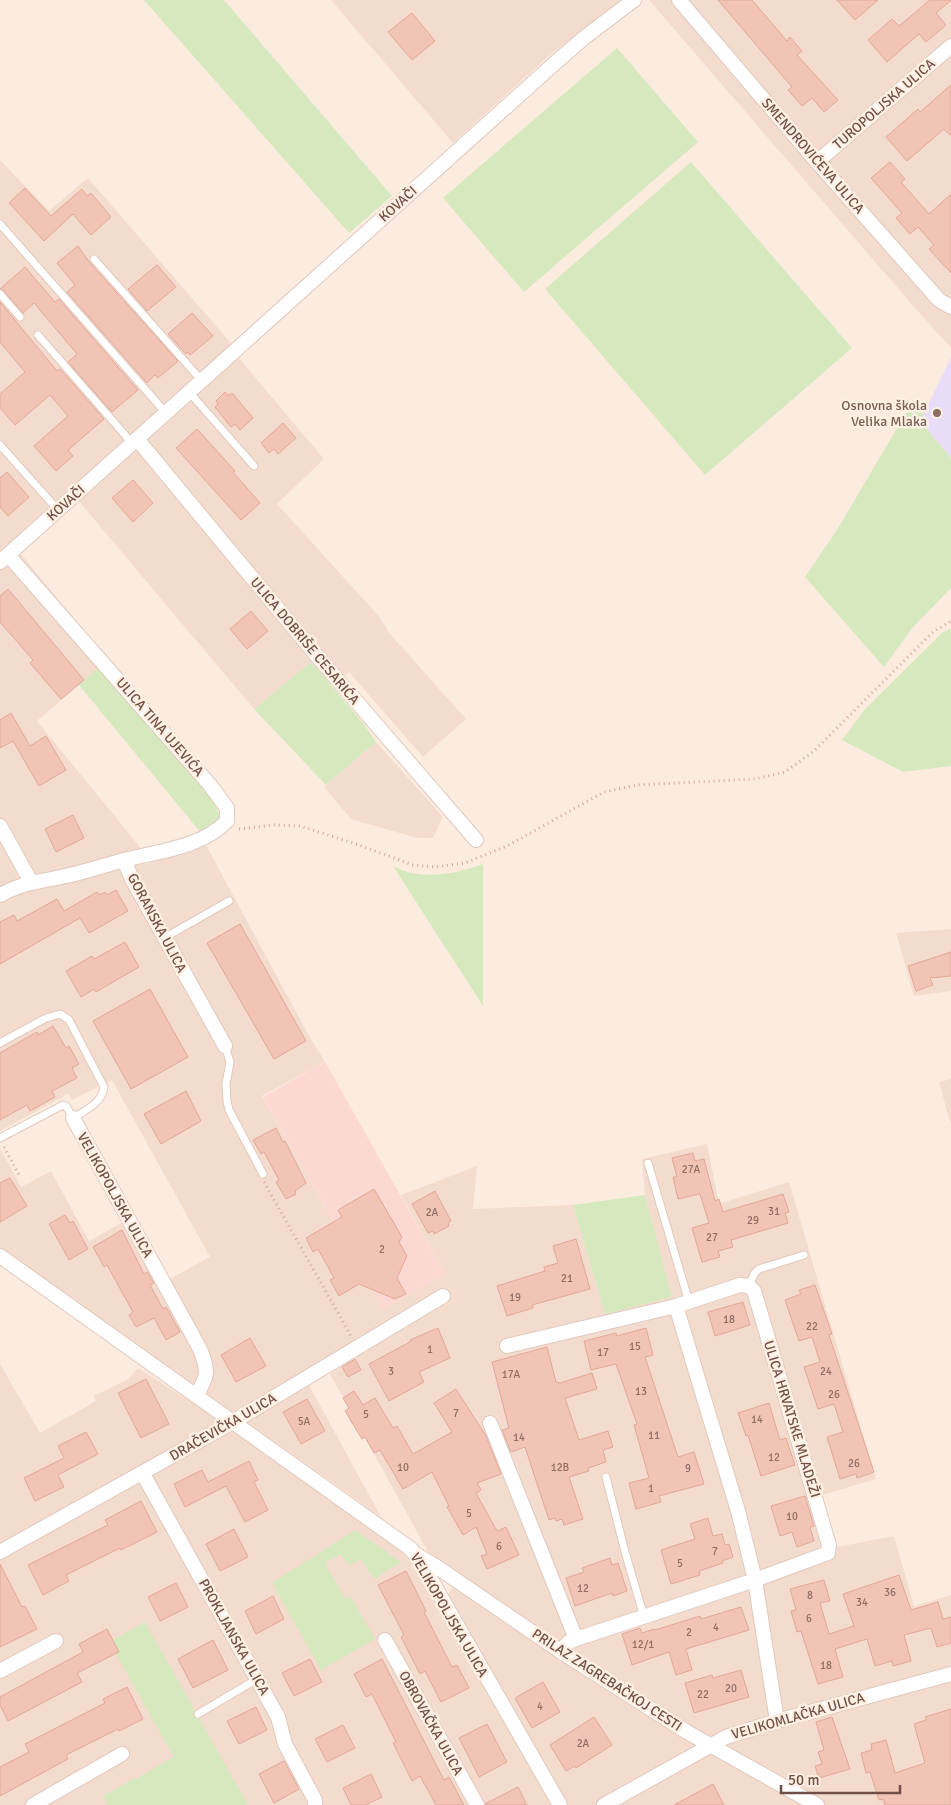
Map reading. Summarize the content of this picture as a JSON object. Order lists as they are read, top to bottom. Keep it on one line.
{"streets":{"street":["TUROPOLJSKA ULICA","SMENDROVIĆEVA ULICA","KOVAČI","ULICA DOBRIŠE CESARIĆA","ULICA TINA UJEVIĆA","GORANSKA ULICA","VELIKOPOLJSKA ULICA","ULICA HRVATSKE MLADEŽI","DRAČEVIČKA ULICA","PROKLJANSKA ULICA","PRILAZ ZAGREBAČKOJ CESTI","VELIKOMLAČKA ULICA","OBROVAČKA ULICA"]},"crossings":[["TUROPOLJSKA ULICA","SMENDROVIĆEVA ULICA"],["KOVAČI","ULICA DOBRIŠE CESARIĆA"],["KOVAČI","ULICA TINA UJEVIĆA"],["VELIKOPOLJSKA ULICA","DRAČEVIČKA ULICA"],["VELIKOPOLJSKA ULICA","PRILAZ ZAGREBAČKOJ CESTI"],["ULICA HRVATSKE MLADEŽI","PRILAZ ZAGREBAČKOJ CESTI"],["DRAČEVIČKA ULICA","PROKLJANSKA ULICA"],["PRILAZ ZAGREBAČKOJ CESTI","VELIKOMLAČKA ULICA"]],"places":["Osnovna škola Velika Mlaka"],"house_numbers":["27A","31","2A","29","27","2","21","19","18","22","15","1","17","3","24","17A","13","26","7","5","14","5A","11","14","12","26","10","12B","9","1","5","10","6","7","5","12","36","8","34","6","4","2","12/1","18","20","22","4","2A"],"scale_bar":"50 m"}
